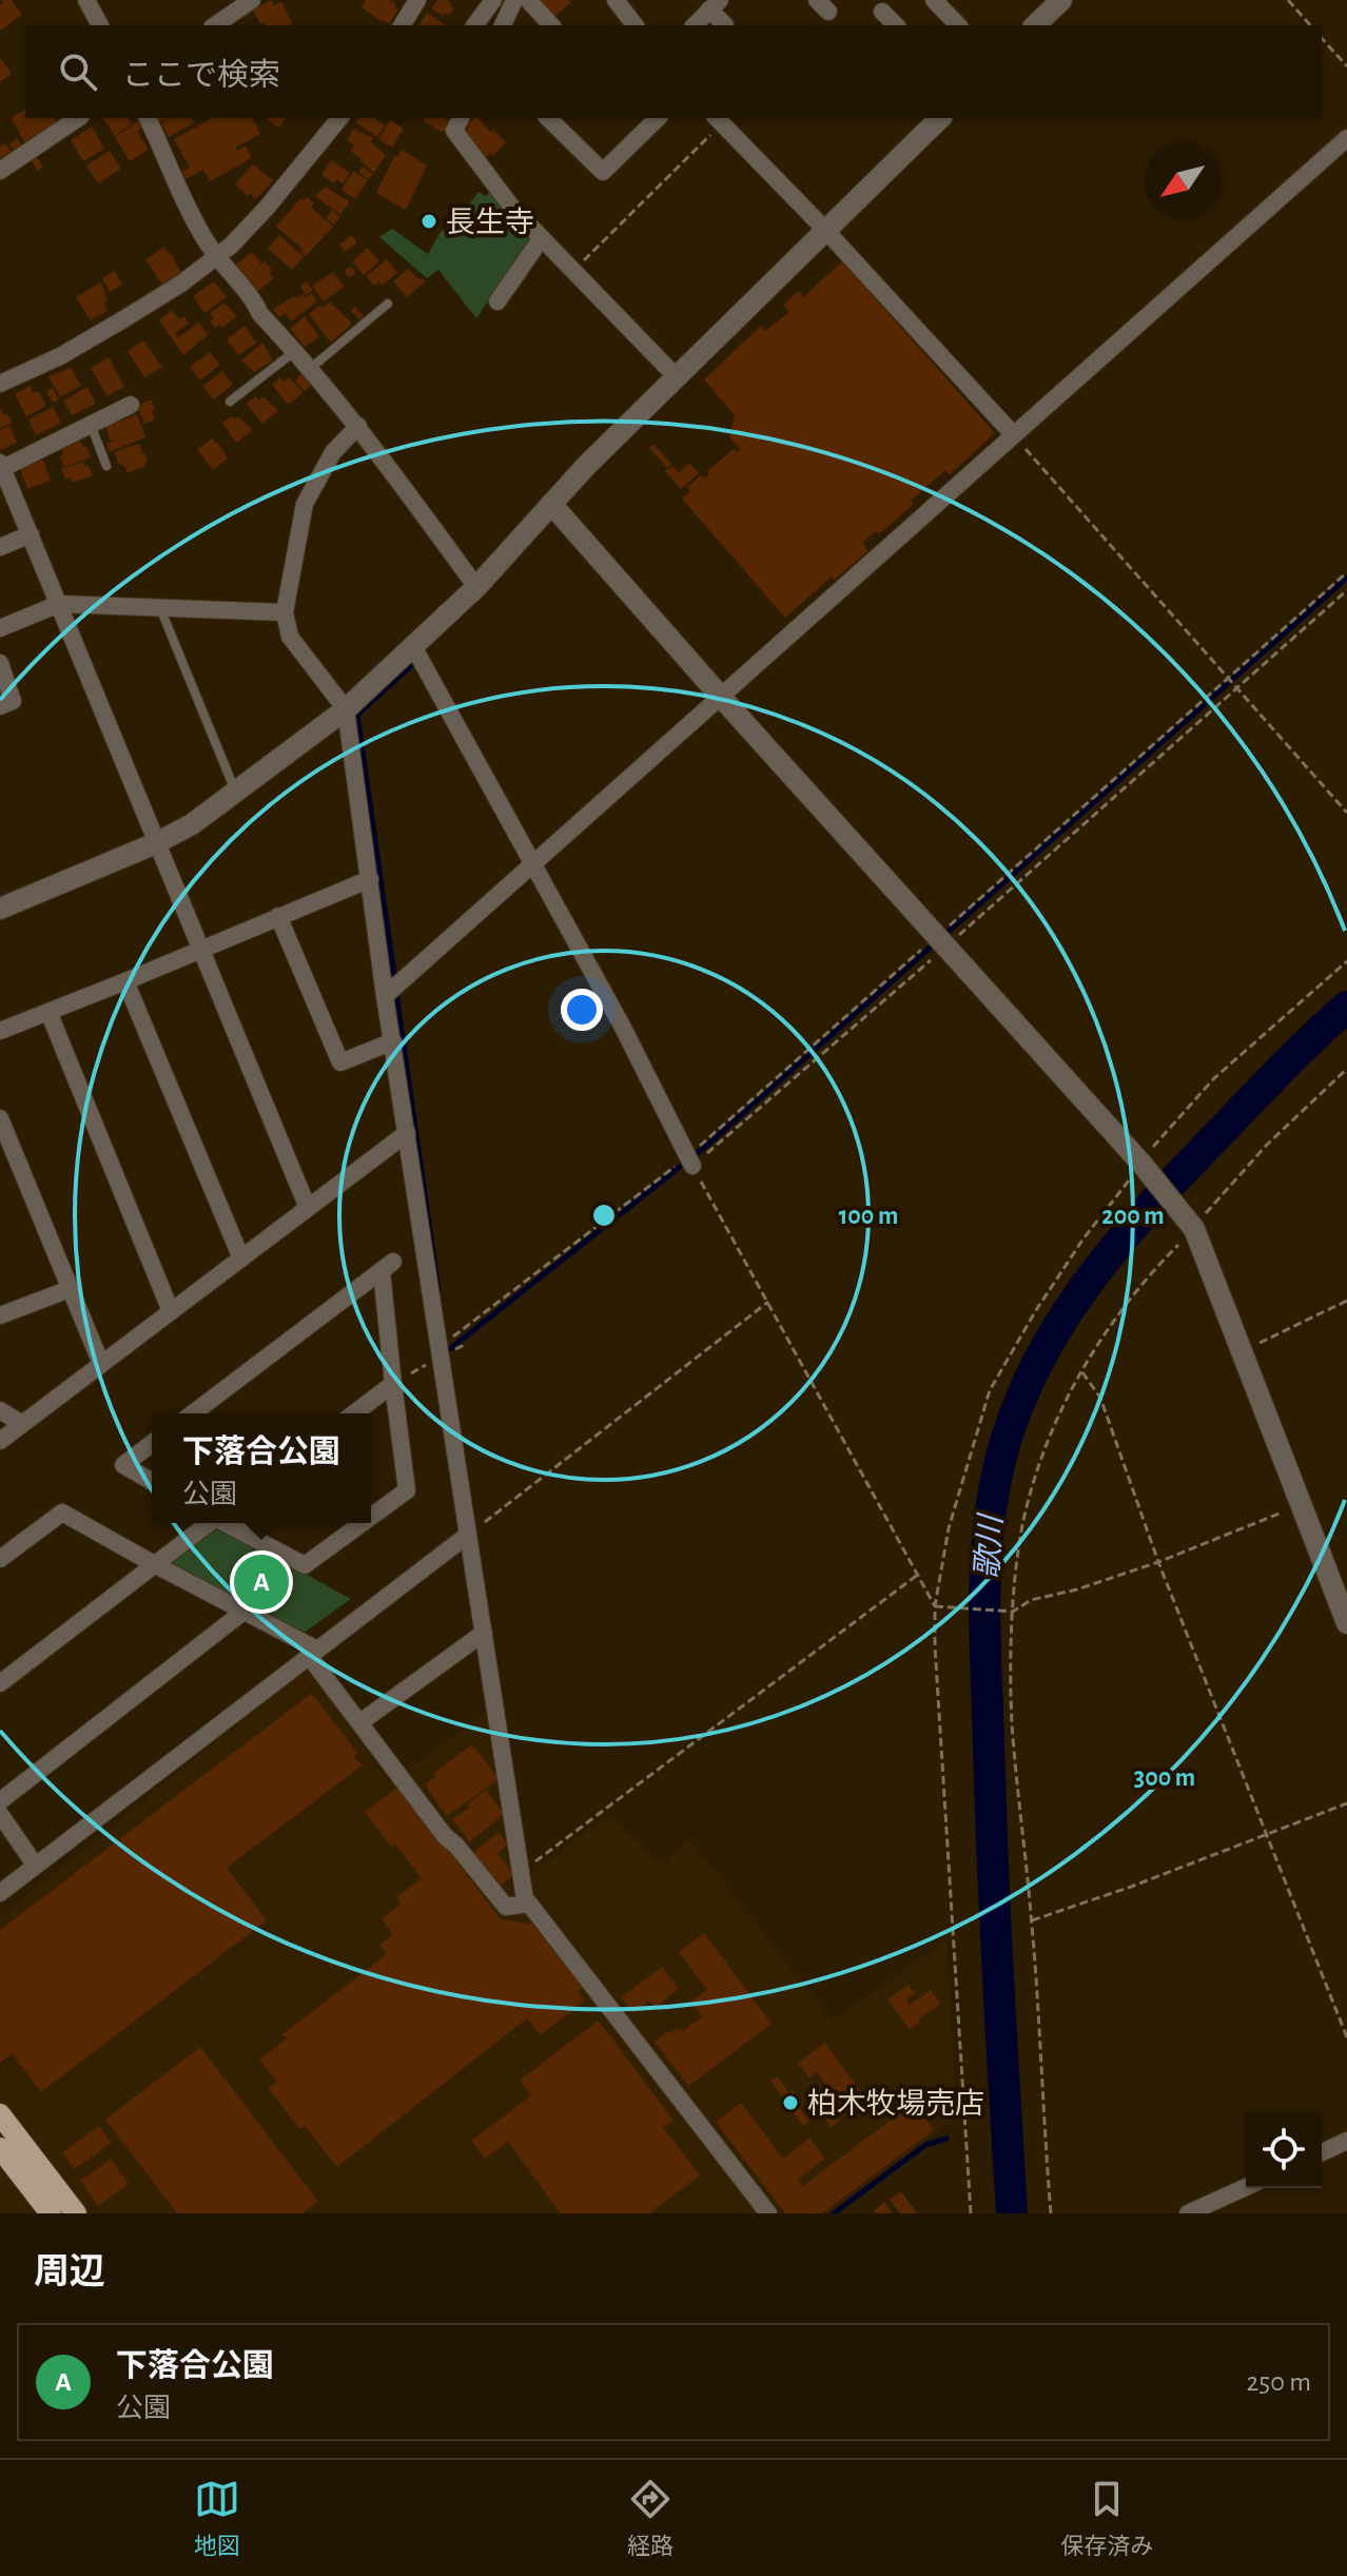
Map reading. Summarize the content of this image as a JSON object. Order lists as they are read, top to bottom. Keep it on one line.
{"water":["歌川"],"places":["長生寺","柏木牧場売店"],"north":"bottom left","page":{"search":"ここで検索","popup":["下落合公園","公園"],"pins":"A","heading":"周辺","list":[{"mark":"A","name":"下落合公園","note":"公園","value":"250 m"}],"nav":["地図","経路","保存済み"]},"rings":["100 m","200 m","300 m"]}
